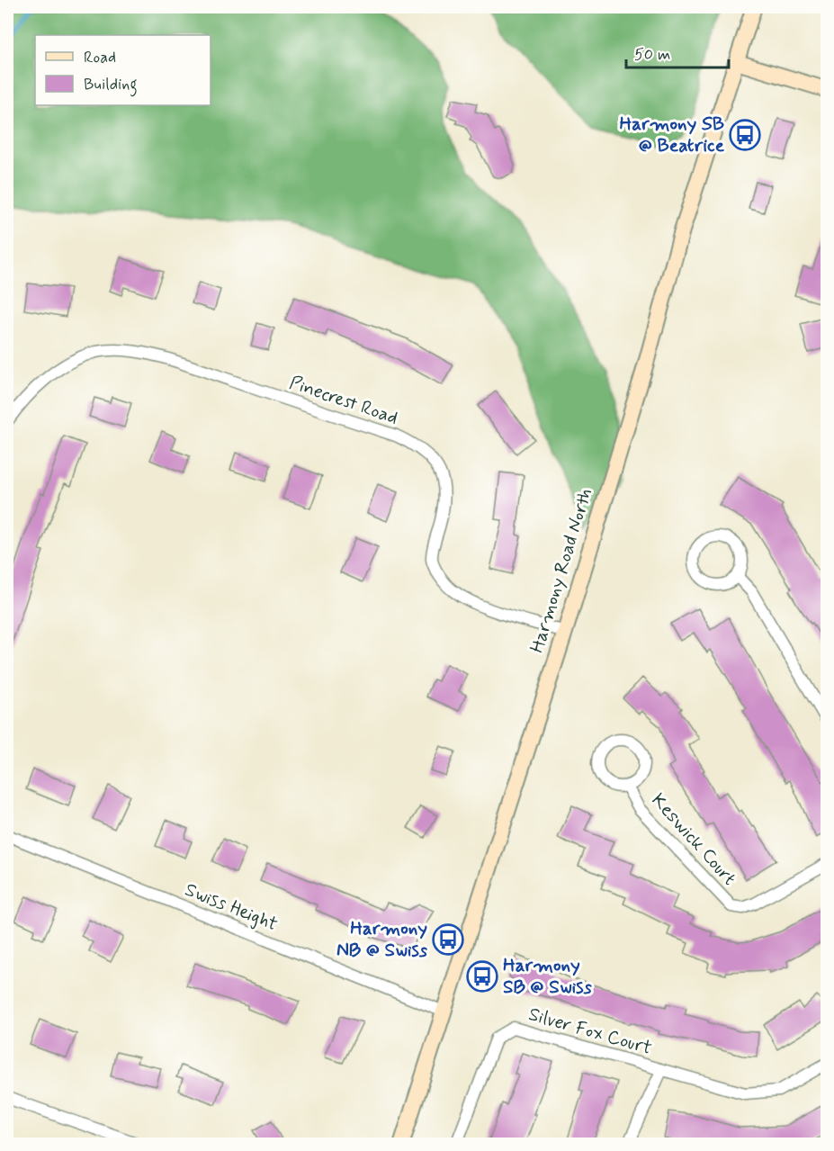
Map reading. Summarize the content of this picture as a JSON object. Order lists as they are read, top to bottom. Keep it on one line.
{"streets":{"main road":["Harmony Road North"],"street":["Pinecrest Road","Keswick Court","Swiss Height","Silver Fox Court"]},"crossings":[["Pinecrest Road","Harmony Road North"],["Harmony Road North","Swiss Height"]],"places":{"bus stop":["Harmony SB @ Beatrice","Harmony NB @ Swiss","Harmony SB @ Swiss"]},"legend":["Road","Building"],"scale_bar":"50 m"}
